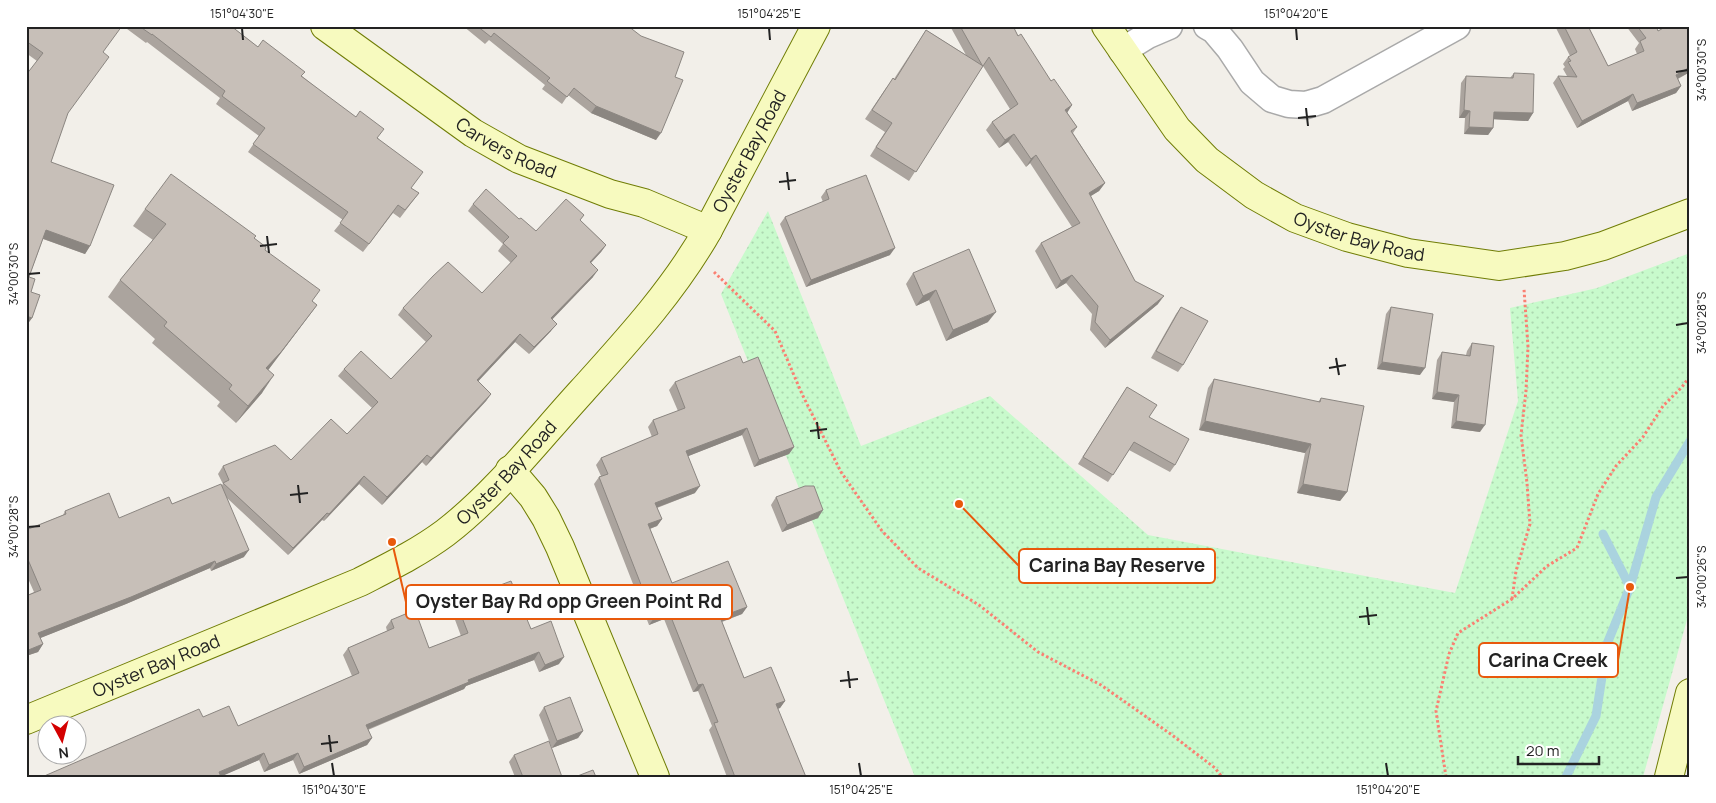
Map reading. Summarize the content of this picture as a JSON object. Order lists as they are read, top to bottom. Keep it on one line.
{"streets":{"street":["Carvers Road","Oyster Bay Road"]},"crossings":[["Carvers Road","Oyster Bay Road"]],"places":["Carina Bay Reserve","Oyster Bay Rd opp Green Point Rd","Carina Creek"],"scale_bar":"20 m","north":"bottom","coordinates":["151°04'30\"E","151°04'25\"E","151°04'20\"E","34°00'30\"S","34°00'28\"S","34°00'26\"S"]}
